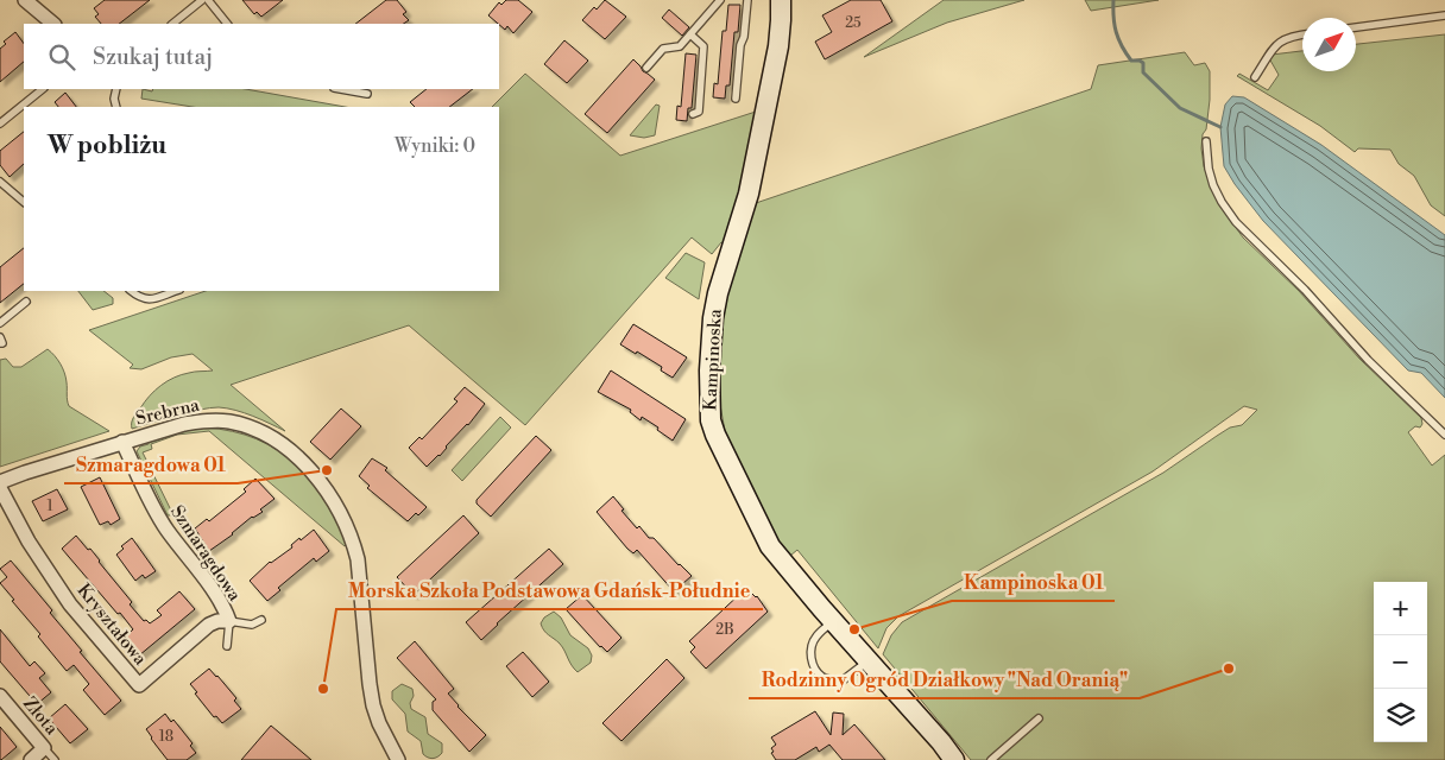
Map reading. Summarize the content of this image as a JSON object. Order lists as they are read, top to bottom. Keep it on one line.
{"streets":{"street":["Kampinoska","Srebrna","Szmaragdowa","Kryształowa","Złota"]},"crossings":[["Srebrna","Szmaragdowa"],["Szmaragdowa","Kryształowa"]],"places":["Szmaragdowa 01","Kampinoska 01","Rodzinny Ogród Działkowy \"Nad Oranią\"","Morska Szkoła Podstawowa Gdańsk-Południe"],"house_numbers":["25","1","2B","18"],"north":"top right","page":{"search":"Szukaj tutaj","heading":["W pobliżu","Wyniki: 0"],"map_buttons":["+","−"]}}
